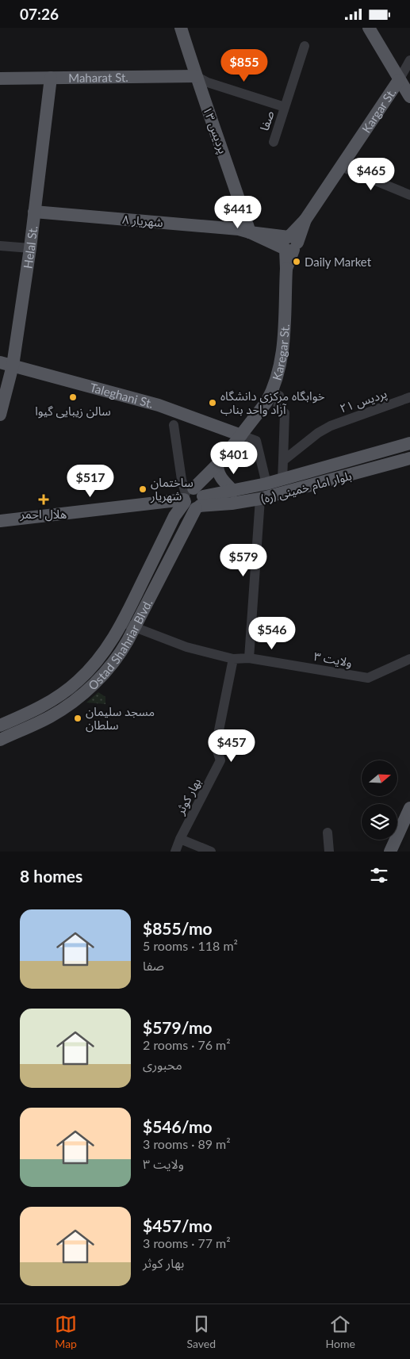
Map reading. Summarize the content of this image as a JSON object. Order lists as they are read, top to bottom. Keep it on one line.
{"streets":{"main road":["Maharat St.","Kargar St.","پردیس ۱۳","شهریار ۸","Helal St.","Karegar St.","Taleghani St.","بلوار امام خمینی (ره)","Ostad Shahriar Blvd."],"street":["صفا","پردیس ۲۱","ولایت ۳","بهار کوثر"]},"crossings":[["Maharat St.","صفا"],["Maharat St.","پردیس ۱۳"],["Maharat St.","Helal St."],["Kargar St.","شهریار ۸"],["Kargar St.","Karegar St."],["صفا","پردیس ۱۳"],["پردیس ۱۳","شهریار ۸"],["شهریار ۸","Helal St."],["Helal St.","Taleghani St."],["Karegar St.","Taleghani St."],["Karegar St.","بلوار امام خمینی (ره)"],["Karegar St.","Ostad Shahriar Blvd."],["بلوار امام خمینی (ره)","Ostad Shahriar Blvd."],["Ostad Shahriar Blvd.","ولایت ۳"],["ولایت ۳","بهار کوثر"]],"places":{"other":["Daily Market","سالن زیبایی گیوا","خوابگاه مرکزی دانشگاه آزاد واحد بناب","ساختمان شهریار","مسجد سلیمان سلطان"],"health":["هلال احمر"]},"north":"right","page":{"status":"07:26","price":["$855","$465","$441","$401","$517","$579","$546","$457"],"heading":"8 homes","list":[{"name":"$855/mo","note":"5 rooms · 118 m² · صفا"},{"name":"$579/mo","note":"2 rooms · 76 m² · محبوری"},{"name":"$546/mo","note":"3 rooms · 89 m² · ولایت ۳"},{"name":"$457/mo","note":"3 rooms · 77 m² · بهار کوثر"}],"tabs":["Map","Saved","Home"]}}
